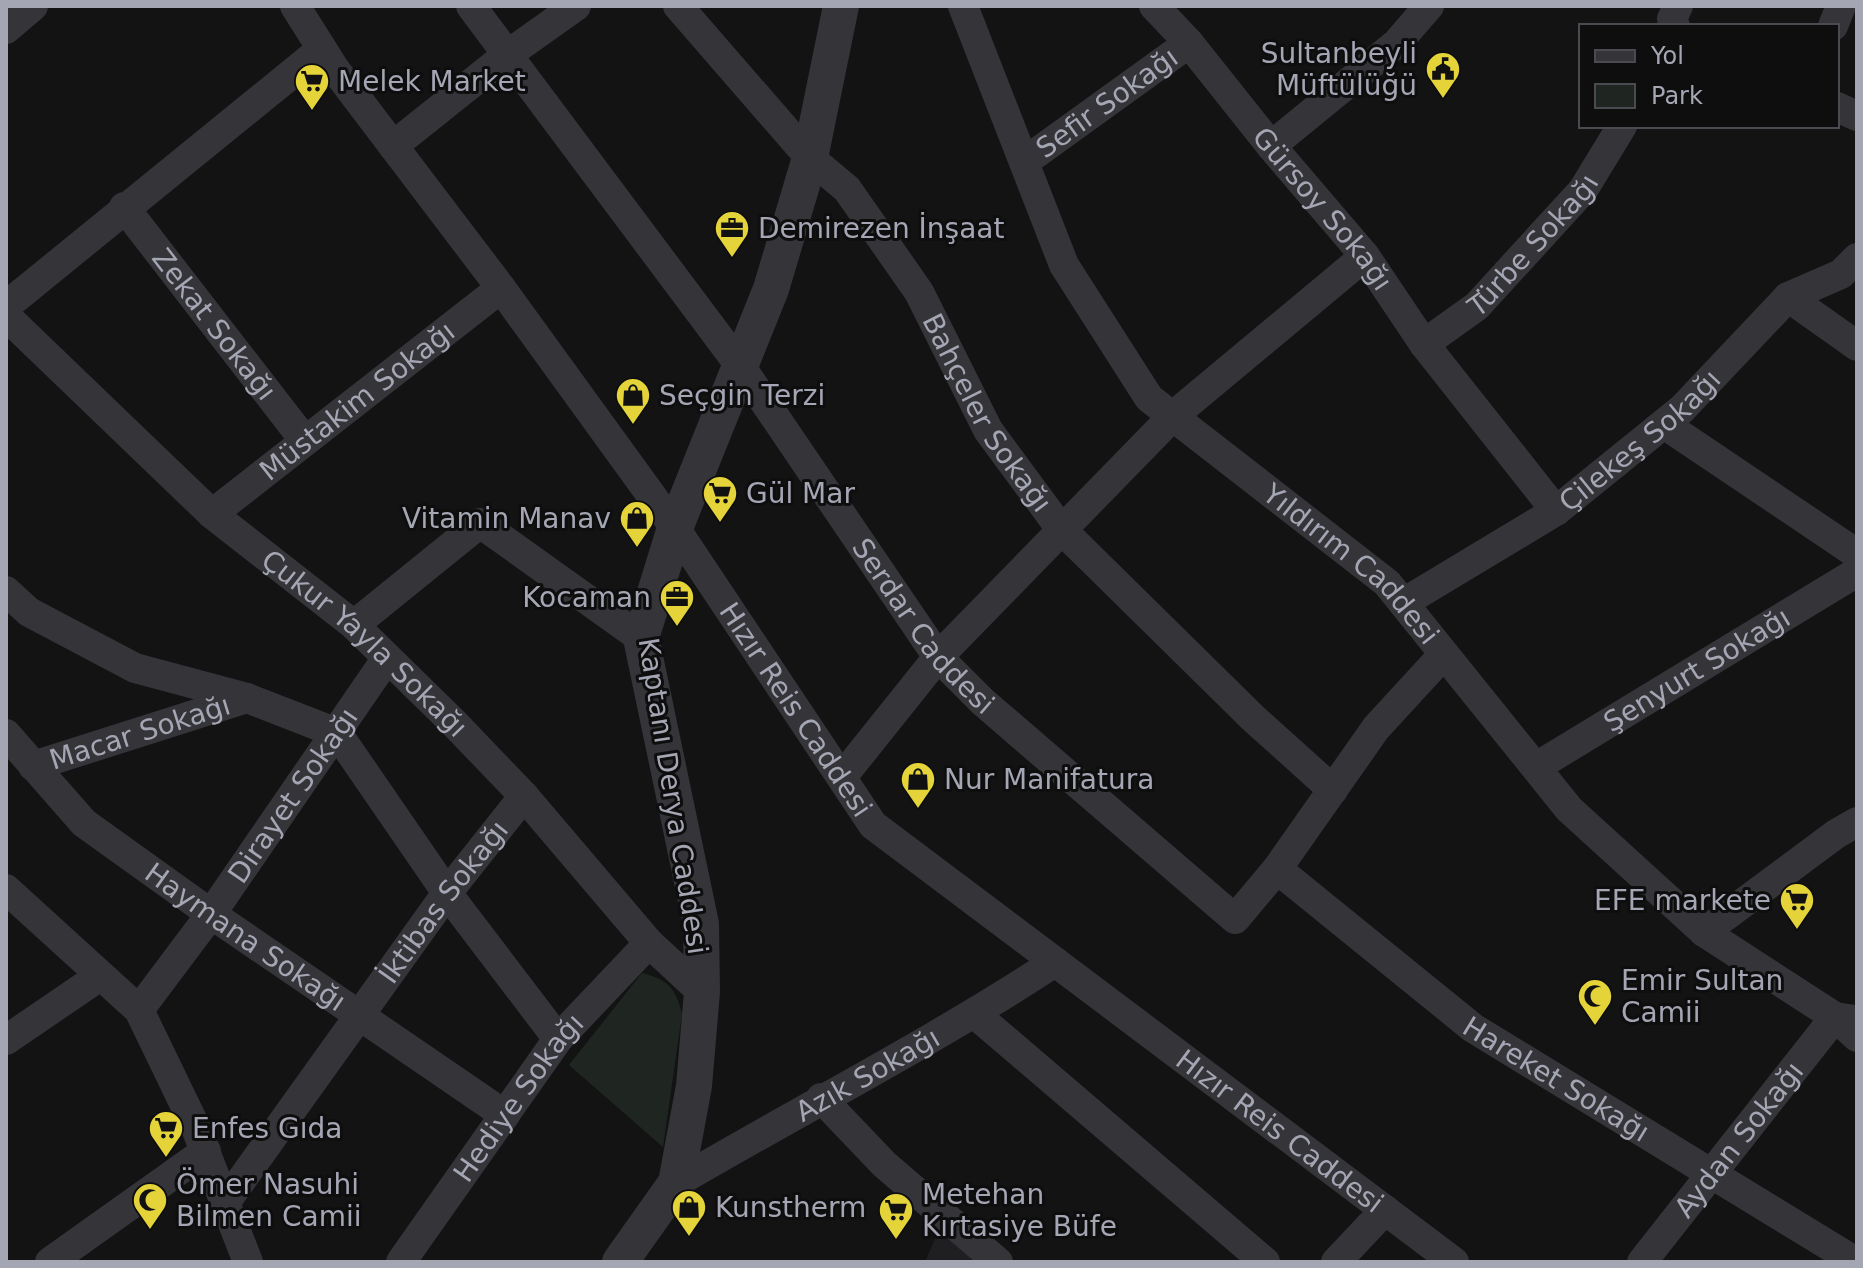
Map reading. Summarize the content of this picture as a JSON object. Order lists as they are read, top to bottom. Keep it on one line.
{"streets":{"street":["Sefir Sokağı","Gürsoy Sokağı","Türbe Sokağı","Zekat Sokağı","Müstakim Sokağı","Bahçeler Sokağı","Çilekeş Sokağı","Yıldırım Caddesi","Serdar Caddesi","Çukur Yayla Sokağı","Şenyurt Sokağı","Hızır Reis Caddesi","Macar Sokağı","Dirayet Sokağı","Kaptanı Derya Caddesi","İktibas Sokağı","Haymana Sokağı","Azık Sokağı","Hareket Sokağı","Hediye Sokağı","Aydan Sokağı"]},"crossings":[["Sefir Sokağı","Gürsoy Sokağı"],["Sefir Sokağı","Yıldırım Caddesi"],["Gürsoy Sokağı","Türbe Sokağı"],["Gürsoy Sokağı","Çilekeş Sokağı"],["Zekat Sokağı","Müstakim Sokağı"],["Müstakim Sokağı","Çukur Yayla Sokağı"],["Müstakim Sokağı","Hızır Reis Caddesi"],["Bahçeler Sokağı","Serdar Caddesi"],["Bahçeler Sokağı","Kaptanı Derya Caddesi"],["Çilekeş Sokağı","Yıldırım Caddesi"],["Yıldırım Caddesi","Serdar Caddesi"],["Yıldırım Caddesi","Şenyurt Sokağı"],["Yıldırım Caddesi","Aydan Sokağı"],["Serdar Caddesi","Kaptanı Derya Caddesi"],["Serdar Caddesi","Hareket Sokağı"],["Çukur Yayla Sokağı","Dirayet Sokağı"],["Çukur Yayla Sokağı","Kaptanı Derya Caddesi"],["Çukur Yayla Sokağı","İktibas Sokağı"],["Çukur Yayla Sokağı","Hediye Sokağı"],["Hızır Reis Caddesi","Kaptanı Derya Caddesi"],["Hızır Reis Caddesi","Azık Sokağı"],["Macar Sokağı","Haymana Sokağı"],["Dirayet Sokağı","Haymana Sokağı"],["Kaptanı Derya Caddesi","Azık Sokağı"],["İktibas Sokağı","Haymana Sokağı"],["Haymana Sokağı","Hediye Sokağı"],["Hareket Sokağı","Aydan Sokağı"]],"places":{"public building":["Sultanbeyli Müftülüğü"],"supermarket":["Melek Market","Gül Mar","EFE markete","Enfes Gıda","Metehan Kırtasiye Büfe"],"office":["Demirezen İnşaat","Kocaman"],"shop":["Seçgin Terzi","Vitamin Manav","Nur Manifatura","Kunstherm"],"mosque":["Emir Sultan Camii","Ömer Nasuhi Bilmen Camii"]},"legend":["Yol","Park"]}
